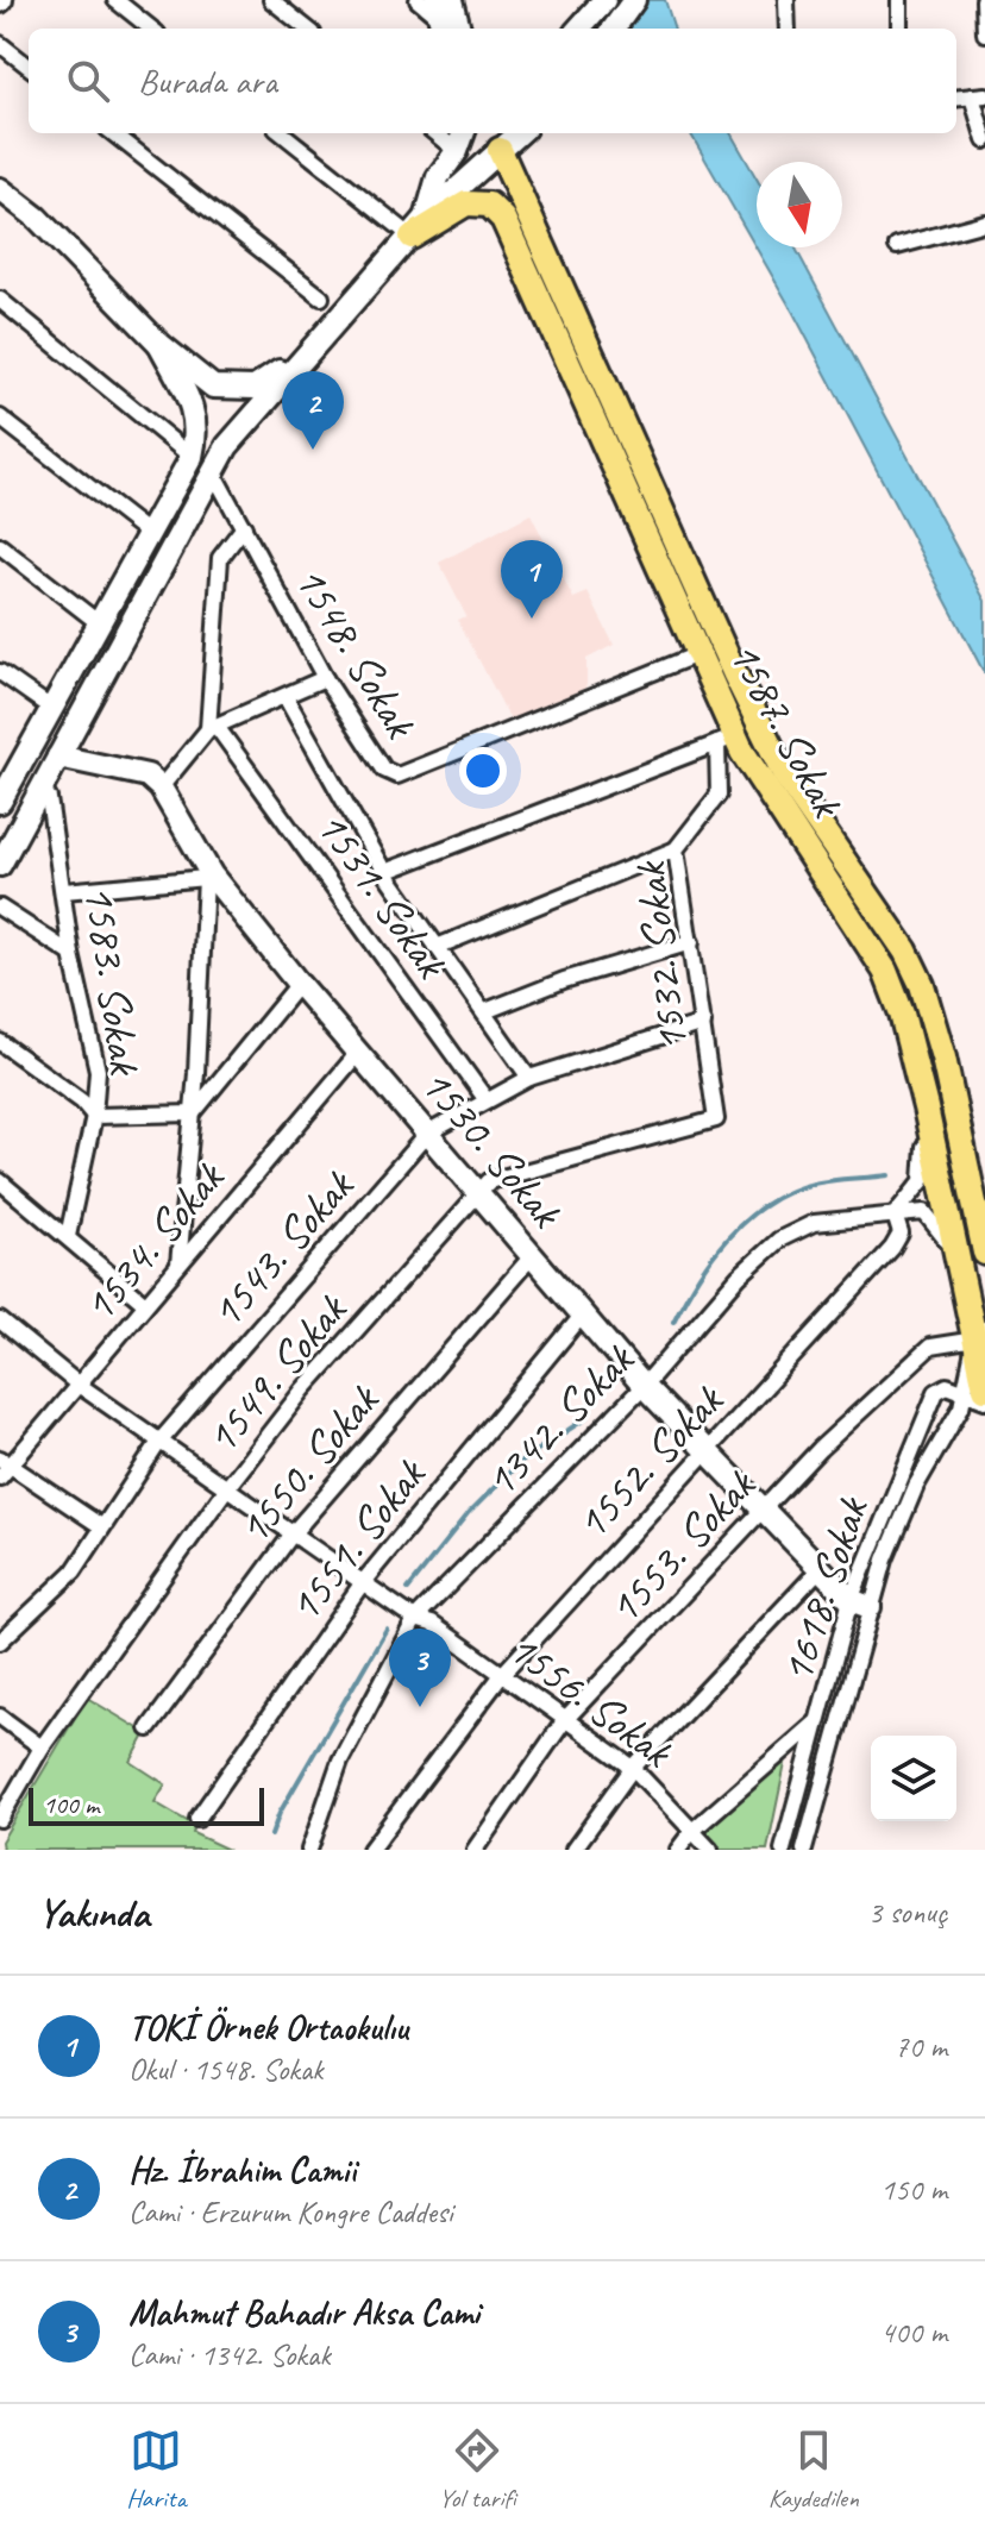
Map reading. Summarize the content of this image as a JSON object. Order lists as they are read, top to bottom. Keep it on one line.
{"streets":{"main road":["1587. Sokak","1530. Sokak"],"street":["1548. Sokak","1531. Sokak","1532. Sokak","1583. Sokak","1534. Sokak","1543. Sokak","1549. Sokak","1342. Sokak","1552. Sokak","1550. Sokak","1551. Sokak","1553. Sokak","1618. Sokak","1556. Sokak"]},"crossings":[["1548. Sokak","1587. Sokak"],["1587. Sokak","1532. Sokak"],["1587. Sokak","1342. Sokak"],["1587. Sokak","1552. Sokak"],["1587. Sokak","1553. Sokak"],["1587. Sokak","1618. Sokak"],["1531. Sokak","1543. Sokak"],["1532. Sokak","1543. Sokak"],["1532. Sokak","1549. Sokak"],["1530. Sokak","1534. Sokak"],["1530. Sokak","1543. Sokak"],["1530. Sokak","1549. Sokak"],["1530. Sokak","1342. Sokak"],["1530. Sokak","1552. Sokak"],["1530. Sokak","1550. Sokak"],["1530. Sokak","1551. Sokak"],["1530. Sokak","1553. Sokak"],["1530. Sokak","1618. Sokak"],["1534. Sokak","1556. Sokak"],["1543. Sokak","1556. Sokak"],["1549. Sokak","1556. Sokak"],["1342. Sokak","1552. Sokak"],["1342. Sokak","1556. Sokak"],["1552. Sokak","1556. Sokak"],["1550. Sokak","1556. Sokak"],["1551. Sokak","1556. Sokak"],["1553. Sokak","1556. Sokak"]],"scale_bar":"100 m","north":"bottom","page":{"search":"Burada ara","pins":["2","1","3"],"scale":"100 m","heading":["Yakında","3 sonuç"],"list":[{"mark":"1","name":"TOKİ Örnek Ortaokulıu","note":"Okul · 1548. Sokak","value":"70 m"},{"mark":"2","name":"Hz. İbrahim Camii","note":"Cami · Erzurum Kongre Caddesi","value":"150 m"},{"mark":"3","name":"Mahmut Bahadır Aksa Cami","note":"Cami · 1342. Sokak","value":"400 m"}],"nav":["Harita","Yol tarifi","Kaydedilen"]}}
